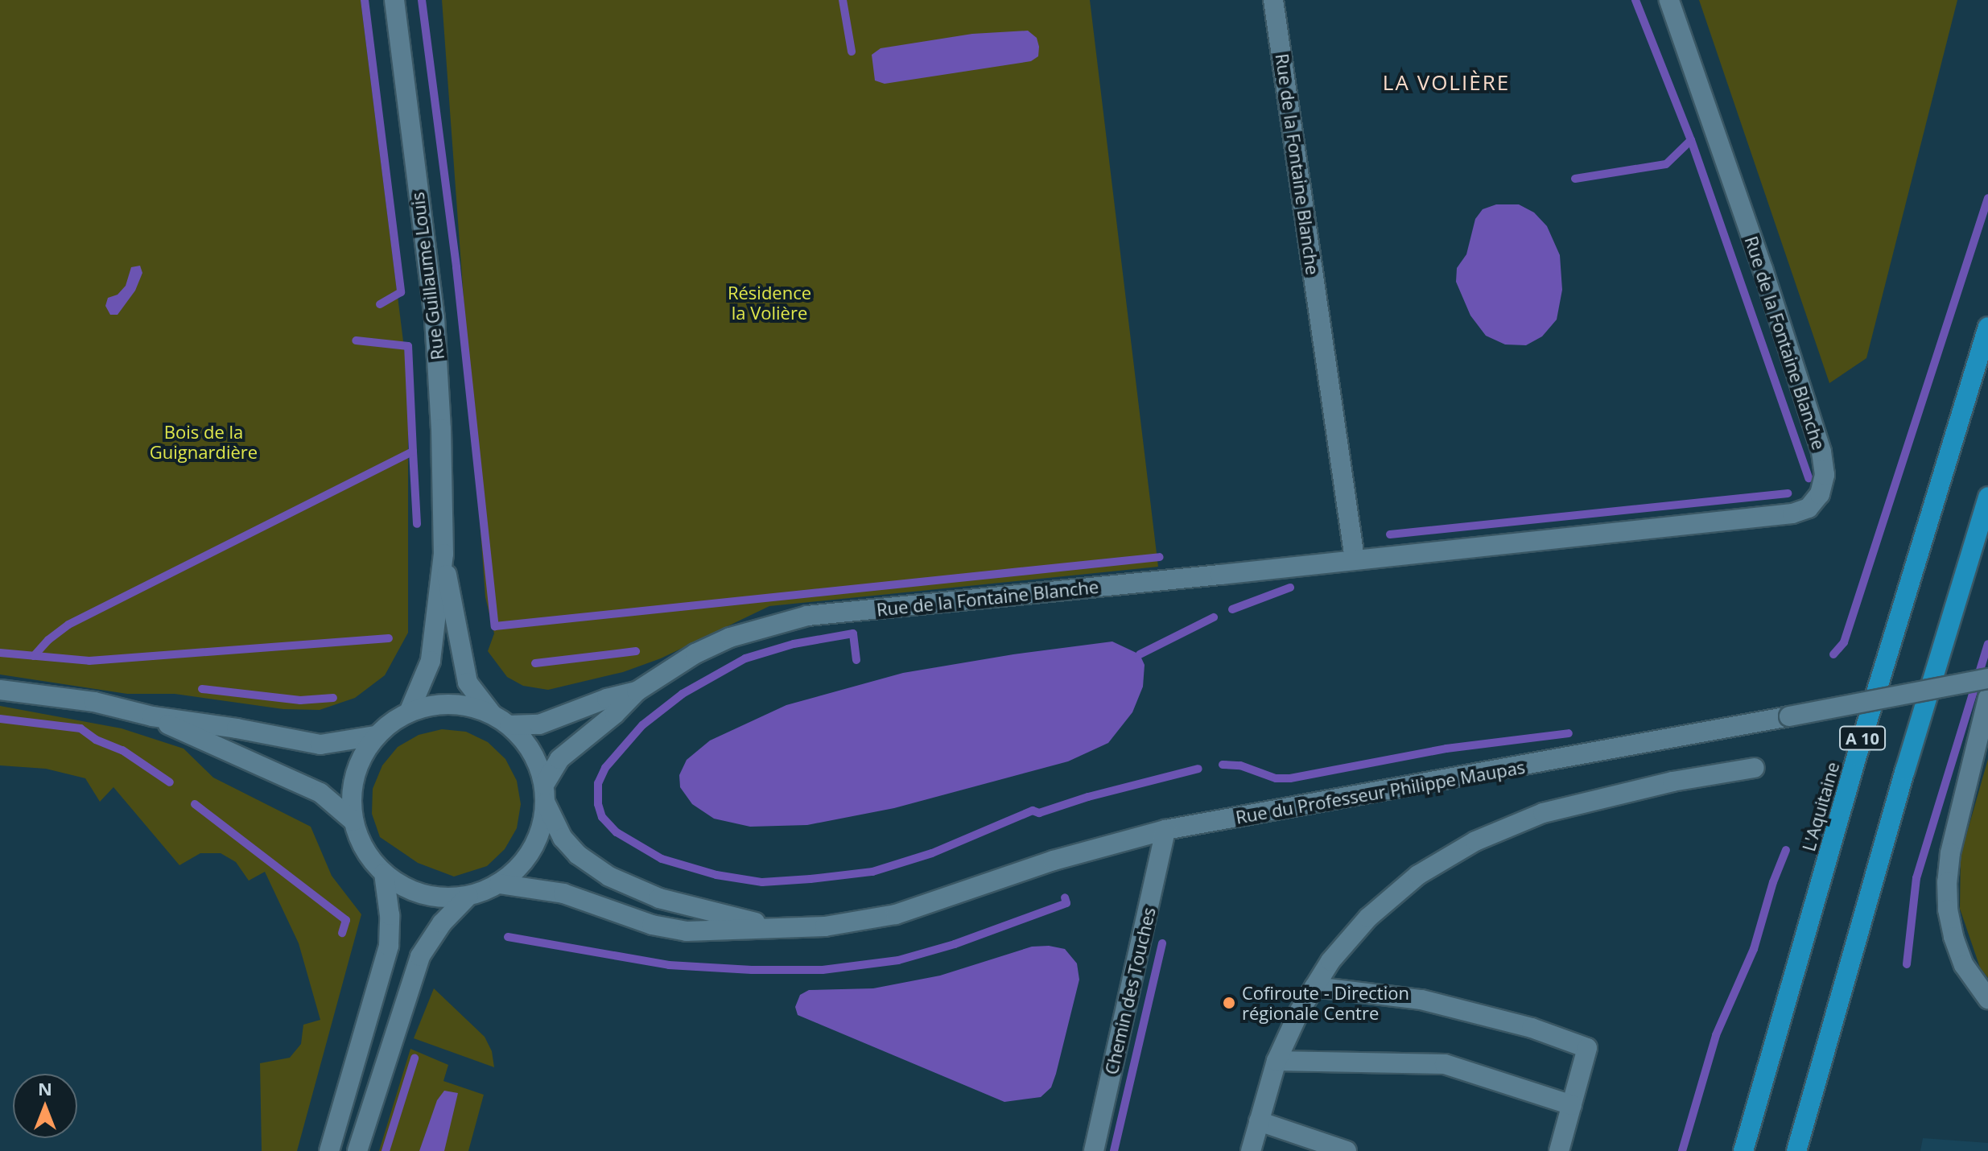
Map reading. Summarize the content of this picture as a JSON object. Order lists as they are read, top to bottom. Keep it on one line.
{"streets":{"highway":["A 10","L'Aquitaine"],"street":["Rue de la Fontaine Blanche","Rue Guillaume Louis","Rue du Professeur Philippe Maupas","Chemin des Touches"]},"crossings":[["Rue de la Fontaine Blanche","Rue Guillaume Louis"],["Rue de la Fontaine Blanche","Rue du Professeur Philippe Maupas"],["Rue Guillaume Louis","Rue du Professeur Philippe Maupas"],["Rue du Professeur Philippe Maupas","Chemin des Touches"]],"districts":["LA VOLIÈRE"],"parks":["Résidence la Volière","Bois de la Guignardière"],"places":["Cofiroute - Direction régionale Centre"],"north":"top"}
